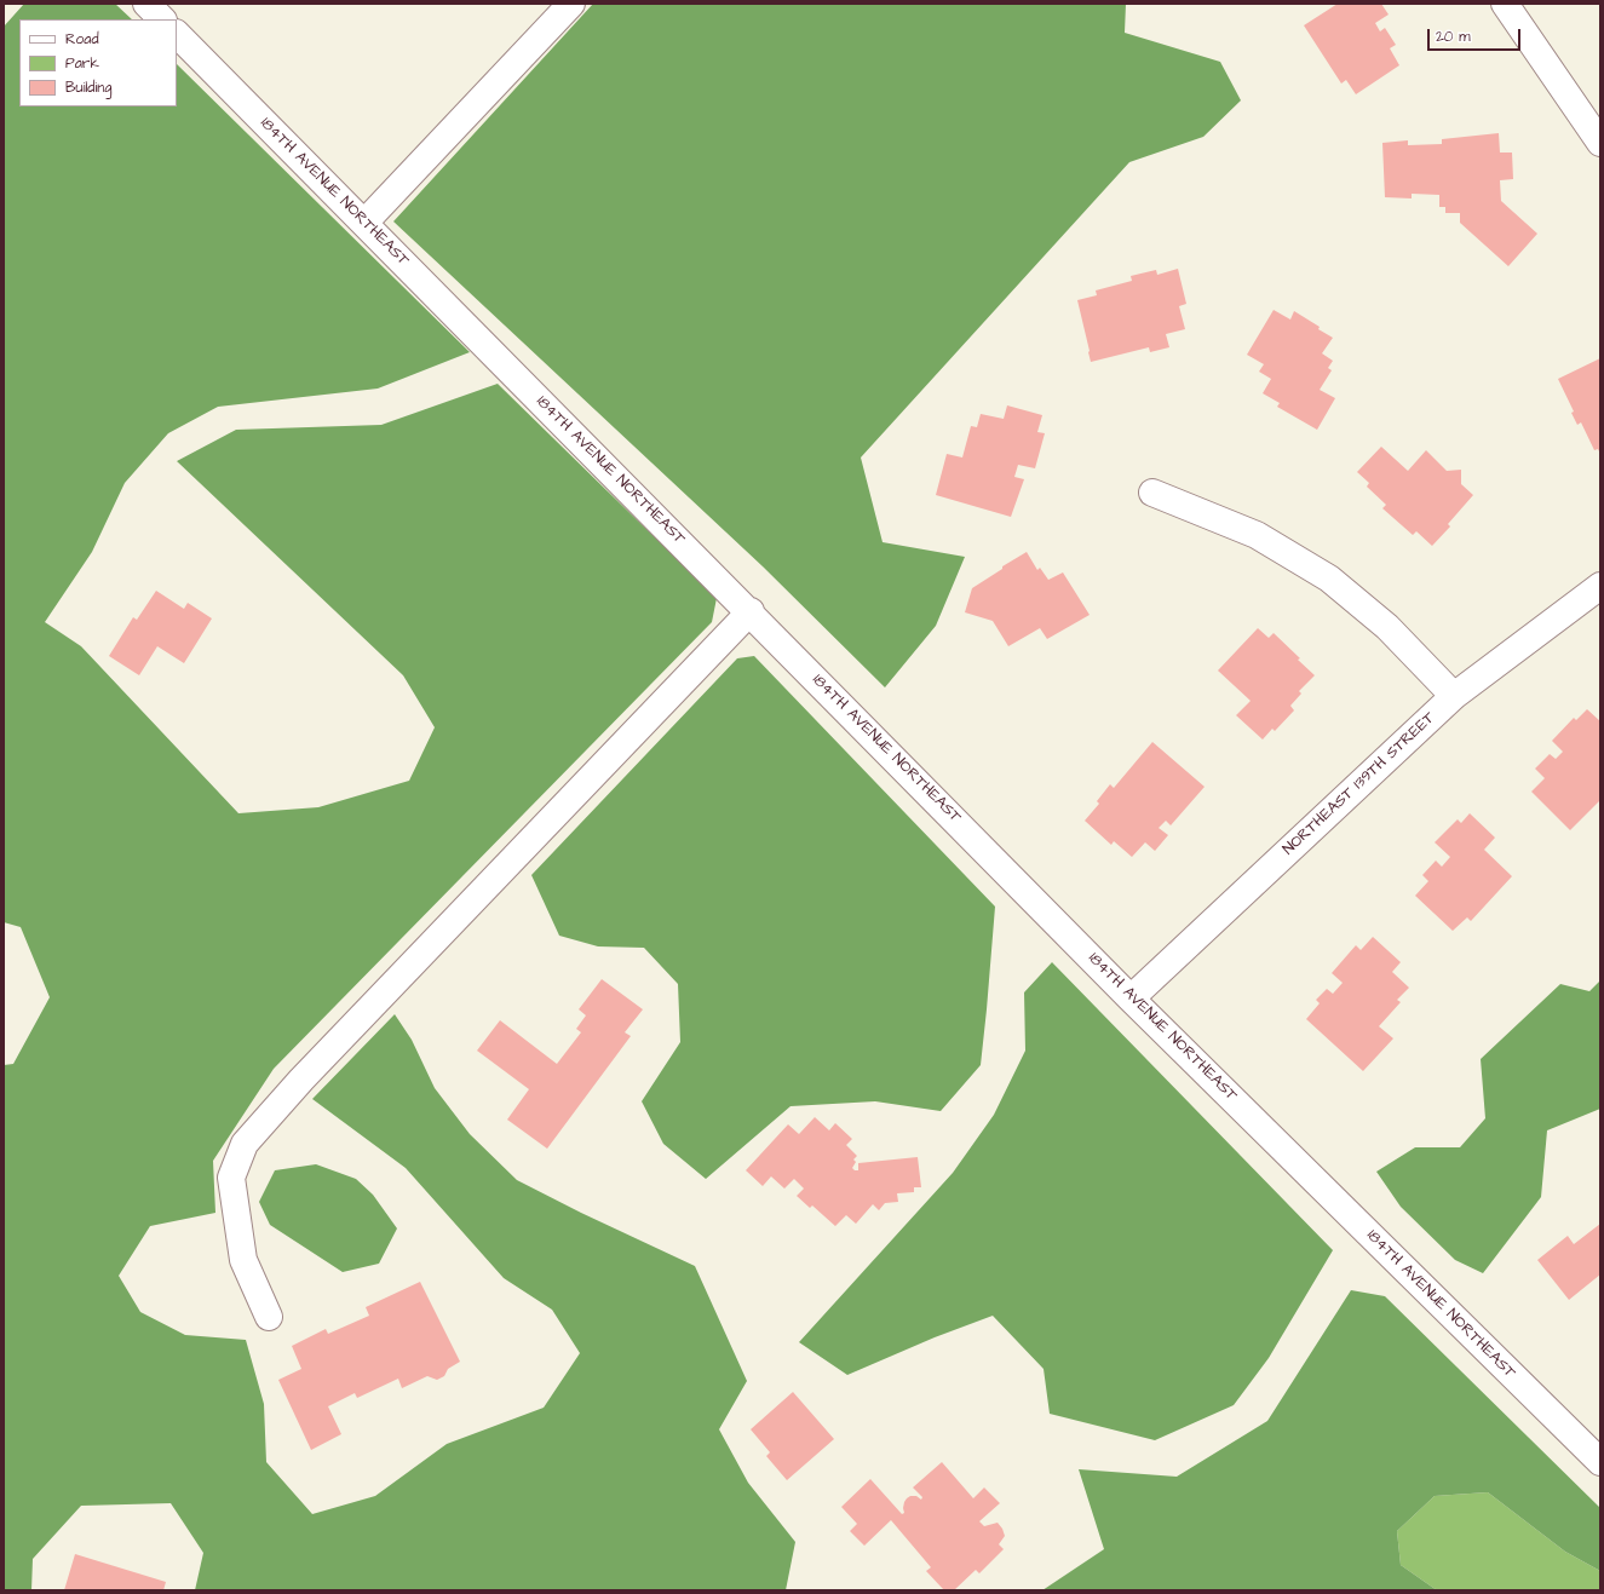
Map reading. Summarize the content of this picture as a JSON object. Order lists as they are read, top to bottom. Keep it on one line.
{"streets":{"street":["184TH AVENUE NORTHEAST","NORTHEAST 139TH STREET"]},"crossings":[["184TH AVENUE NORTHEAST","NORTHEAST 139TH STREET"]],"legend":["Road","Park","Building"],"scale_bar":"20 m"}
